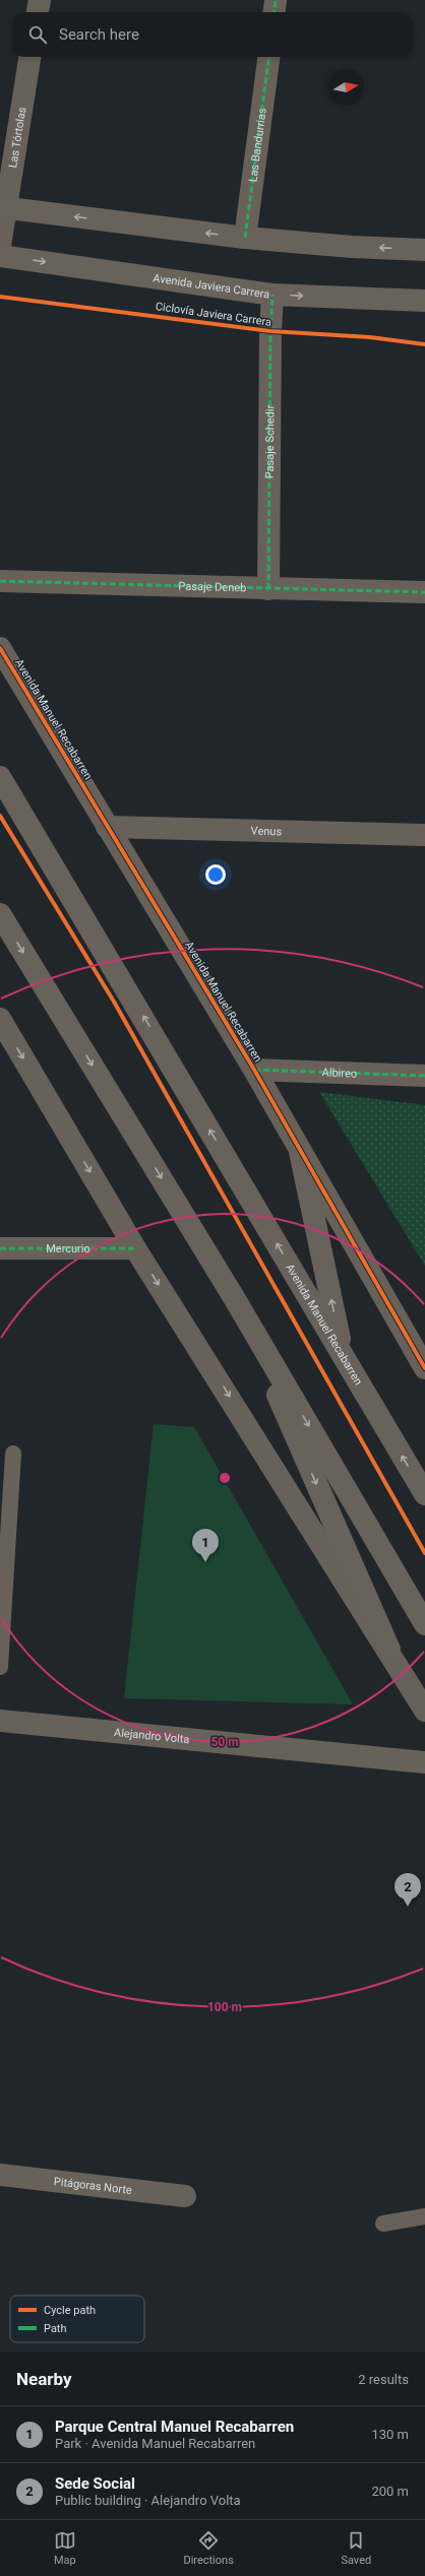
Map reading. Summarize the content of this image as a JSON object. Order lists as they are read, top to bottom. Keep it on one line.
{"streets":{"main road":["Avenida Javiera Carrera","Avenida Manuel Recabarren"],"street":["Las Tórtolas","Las Bandurrias","Pasaje Schedir","Pasaje Deneb","Venus","Albireo","Mercurio","Alejandro Volta","Pitágoras Norte"],"cycle path":["Ciclovía Javiera Carrera"]},"crossings":[["Avenida Javiera Carrera","Pasaje Schedir"],["Pasaje Schedir","Pasaje Deneb"],["Avenida Manuel Recabarren","Venus"],["Avenida Manuel Recabarren","Albireo"]],"legend":["Cycle path","Path"],"north":"right","page":{"search":"Search here","pins":["1","2"],"heading":["Nearby","2 results"],"list":[{"mark":"1","name":"Parque Central Manuel Recabarren","note":"Park · Avenida Manuel Recabarren","value":"130 m"},{"mark":"2","name":"Sede Social","note":"Public building · Alejandro Volta","value":"200 m"}],"nav":["Map","Directions","Saved"]},"rings":["50 m","100 m"]}
